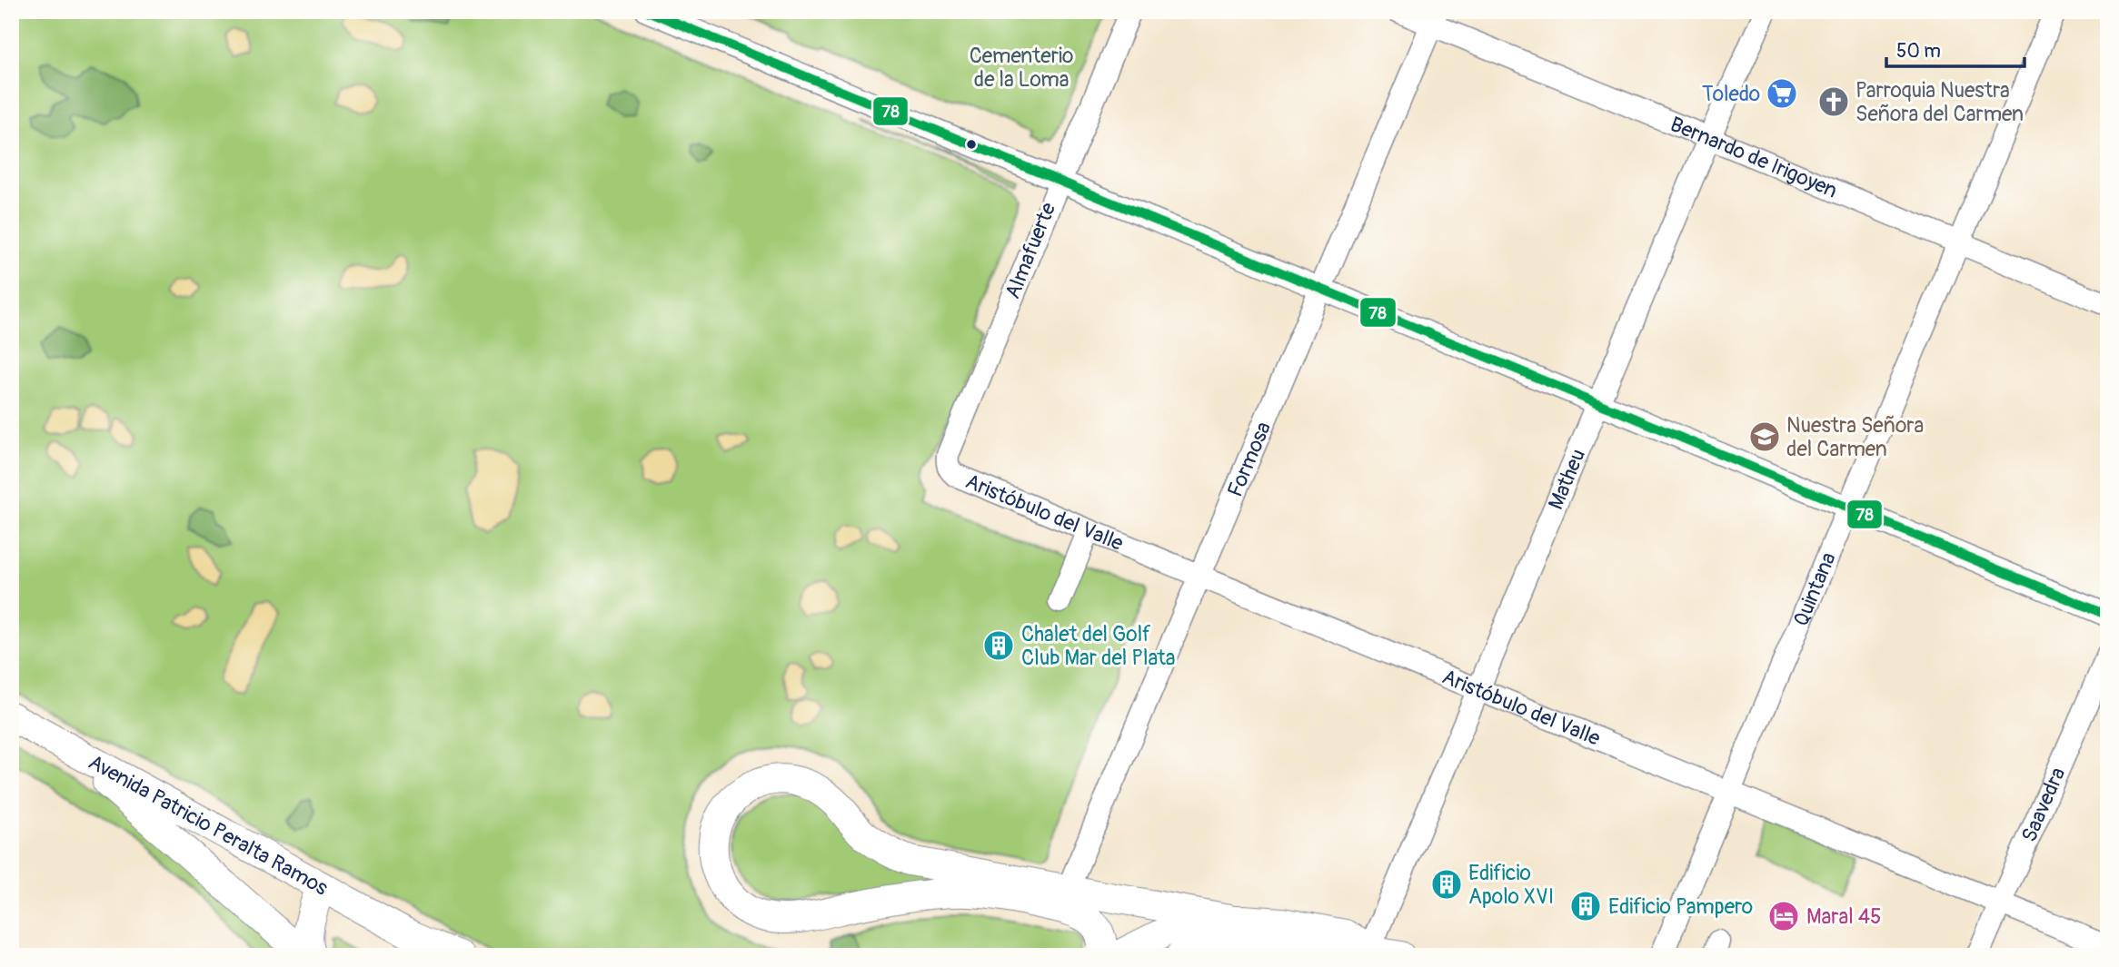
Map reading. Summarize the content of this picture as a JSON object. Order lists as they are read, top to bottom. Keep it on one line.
{"streets":{"main road":["Avenida Patricio Peralta Ramos"],"street":["Bernardo de Irigoyen","Almafuerte","Formosa","Matheu","Aristóbulo del Valle","Quintana","Saavedra"]},"crossings":[["Bernardo de Irigoyen","Formosa"],["Bernardo de Irigoyen","Matheu"],["Bernardo de Irigoyen","Quintana"],["Almafuerte","Aristóbulo del Valle"],["Formosa","Aristóbulo del Valle"],["Matheu","Aristóbulo del Valle"],["Aristóbulo del Valle","Quintana"],["Aristóbulo del Valle","Saavedra"]],"parks":["Cementerio de la Loma"],"places":{"supermarket":["Toledo"],"church":["Parroquia Nuestra Señora del Carmen"],"school or university":["Nuestra Señora del Carmen"],"building":["Chalet del Golf Club Mar del Plata","Edificio Apolo XVI","Edificio Pampero"],"hotel":["Maral 45"]},"lines":["transit line 78"],"scale_bar":"50 m"}
